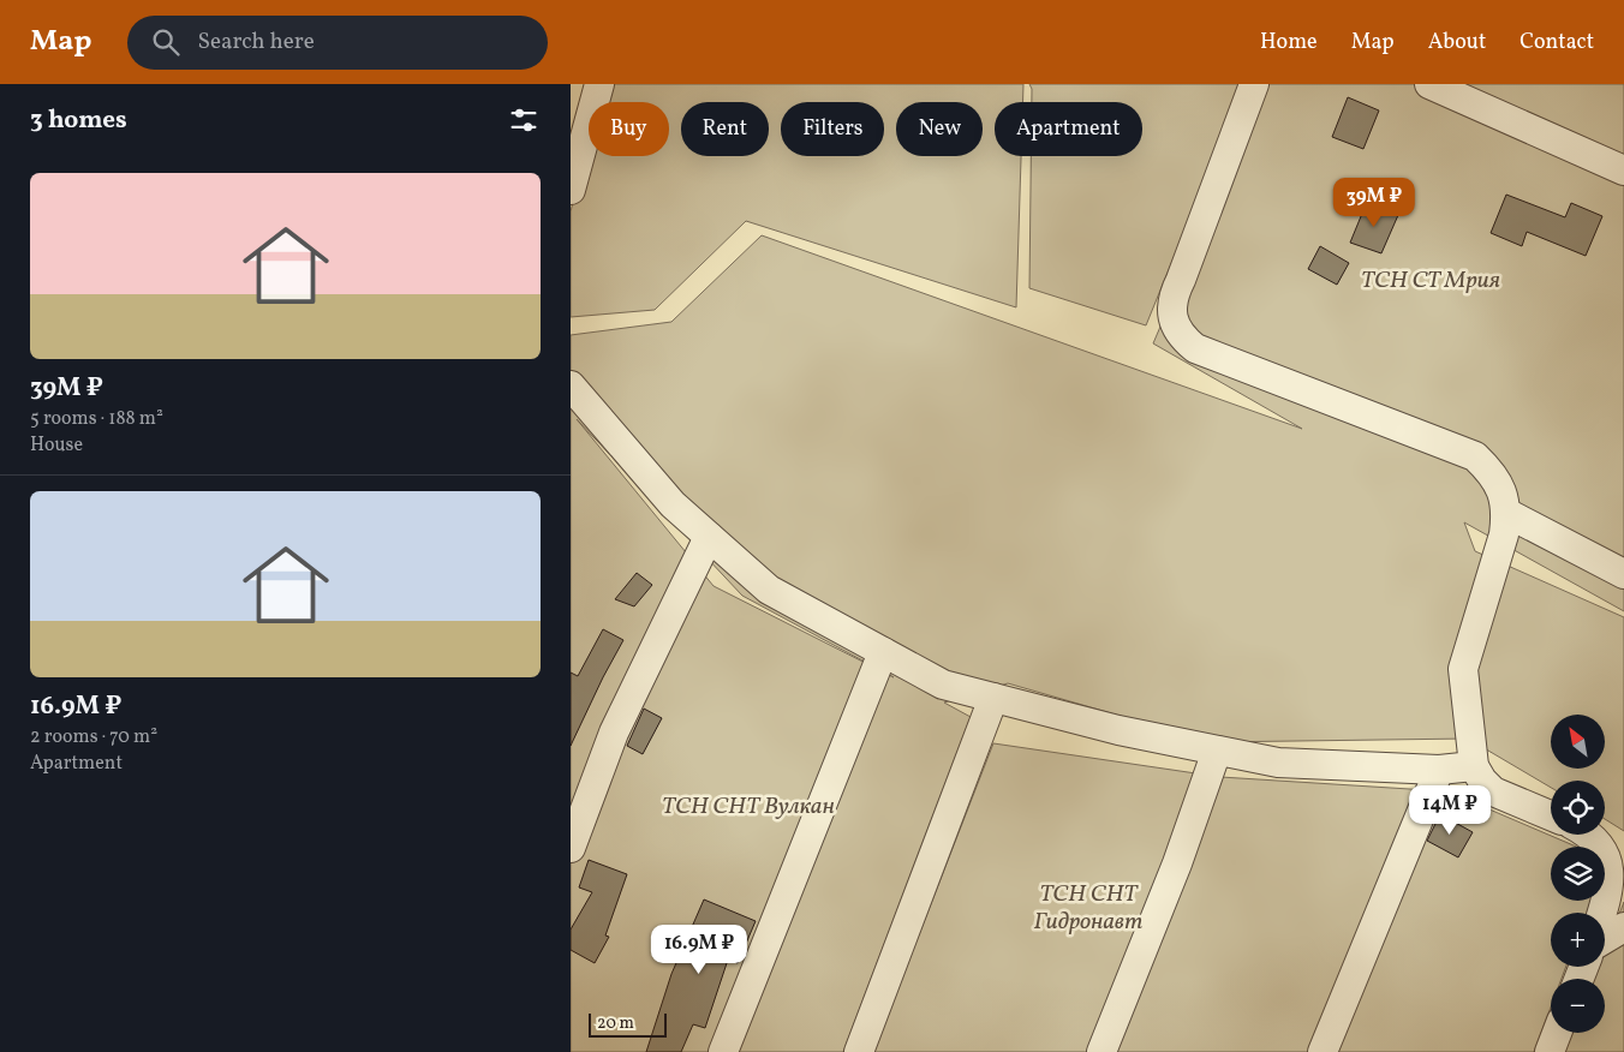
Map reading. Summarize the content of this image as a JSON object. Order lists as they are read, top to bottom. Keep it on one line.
{"parks":["ТСН СТ Мрия","ТСН СНТ Вулкан","ТСН СНТ Гидронавт"],"scale_bar":"20 m","north":"top left","page":{"header":"Map","search":"Search here","nav":["Home","Map","About","Contact"],"heading":"3 homes","chip":["Buy","Rent","Filters","New","Apartment"],"list":[{"name":"39M ₽","note":"5 rooms · 188 m² · House"},{"name":"16.9M ₽","note":"2 rooms · 70 m² · Apartment"}],"price":["39M ₽","14M ₽","16.9M ₽"],"map_buttons":["+","−"],"scale":"20 m"}}
